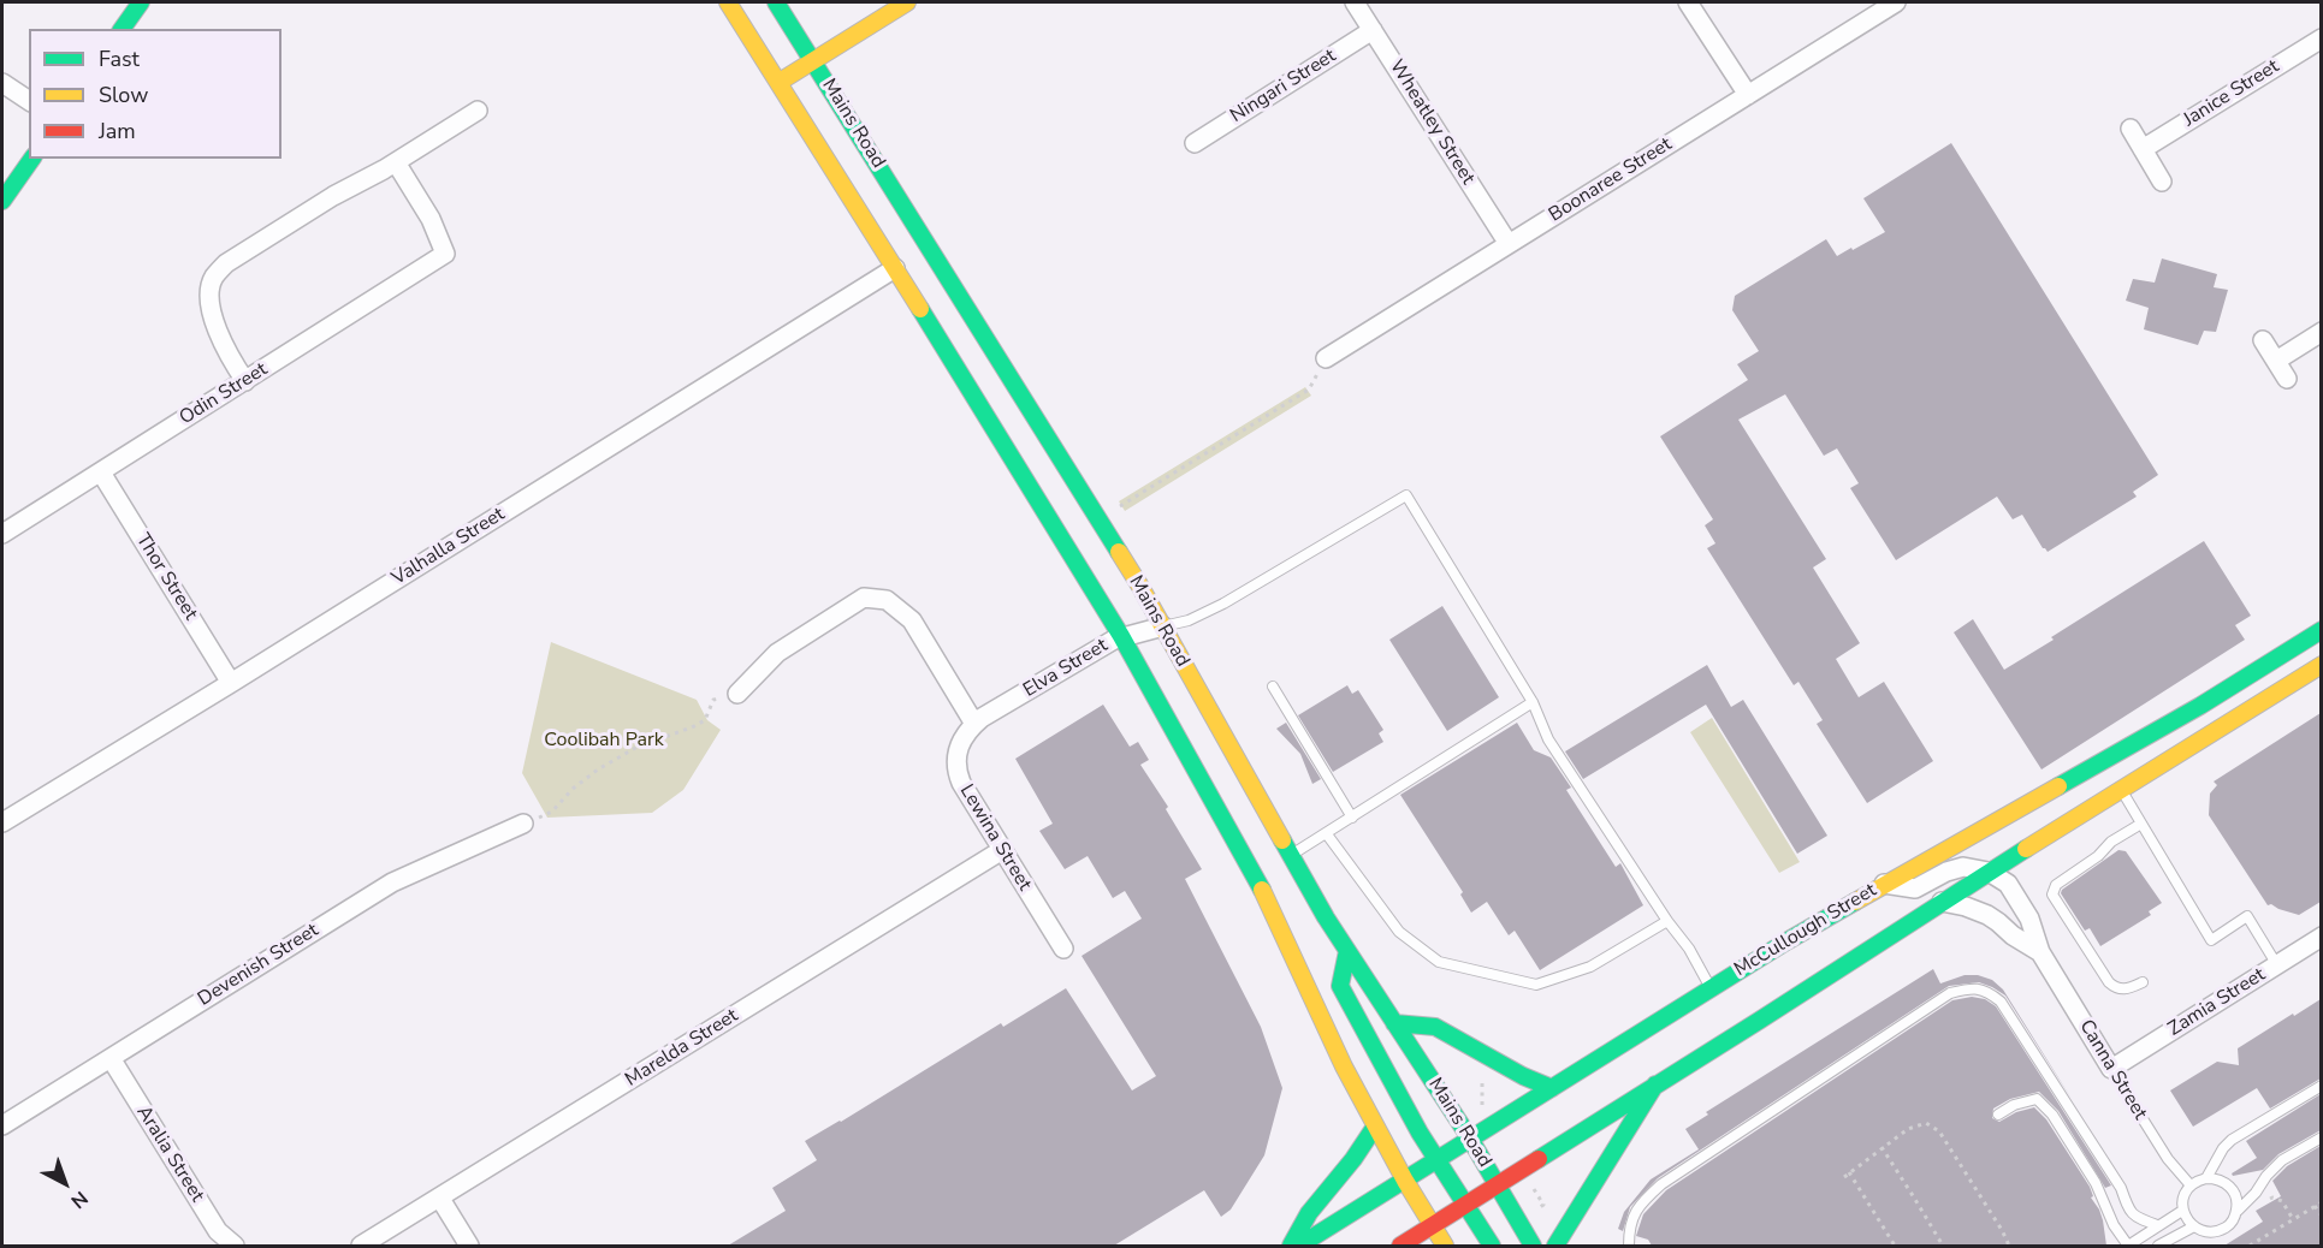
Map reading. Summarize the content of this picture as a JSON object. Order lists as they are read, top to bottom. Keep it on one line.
{"streets":{"main road":["Mains Road","McCullough Street"],"street":["Ningari Street","Janice Street","Wheatley Street","Boonaree Street","Odin Street","Valhalla Street","Thor Street","Elva Street","Lewina Street","Devenish Street","Zamia Street","Marelda Street","Canna Street","Aralia Street"]},"crossings":[["Ningari Street","Wheatley Street"],["Wheatley Street","Boonaree Street"],["Mains Road","Valhalla Street"],["Mains Road","Elva Street"],["Mains Road","McCullough Street"],["Odin Street","Thor Street"],["Valhalla Street","Thor Street"],["Elva Street","Lewina Street"],["Lewina Street","Marelda Street"],["Devenish Street","Aralia Street"],["Zamia Street","Canna Street"]],"parks":["Coolibah Park"],"legend":["Fast","Slow","Jam"],"north":"bottom right"}
